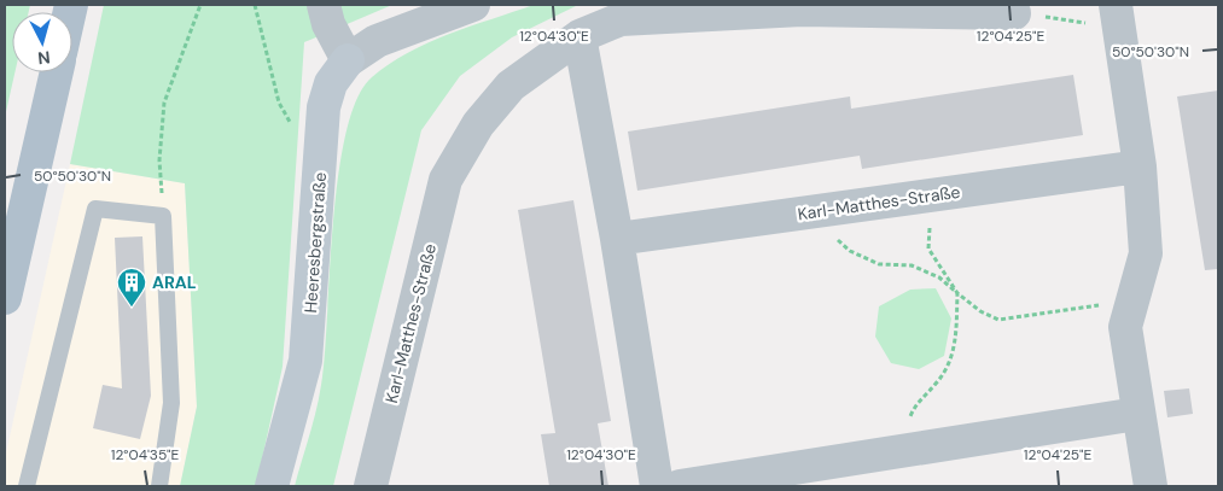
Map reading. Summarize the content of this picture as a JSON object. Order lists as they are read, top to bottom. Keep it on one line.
{"streets":{"street":["Karl-Matthes-Straße","Heeresbergstraße"]},"places":{"building":["ARAL"]},"north":"bottom","coordinates":["12°04'30\"E","12°04'25\"E","50°50'30\"N","12°04'35\"E"]}
